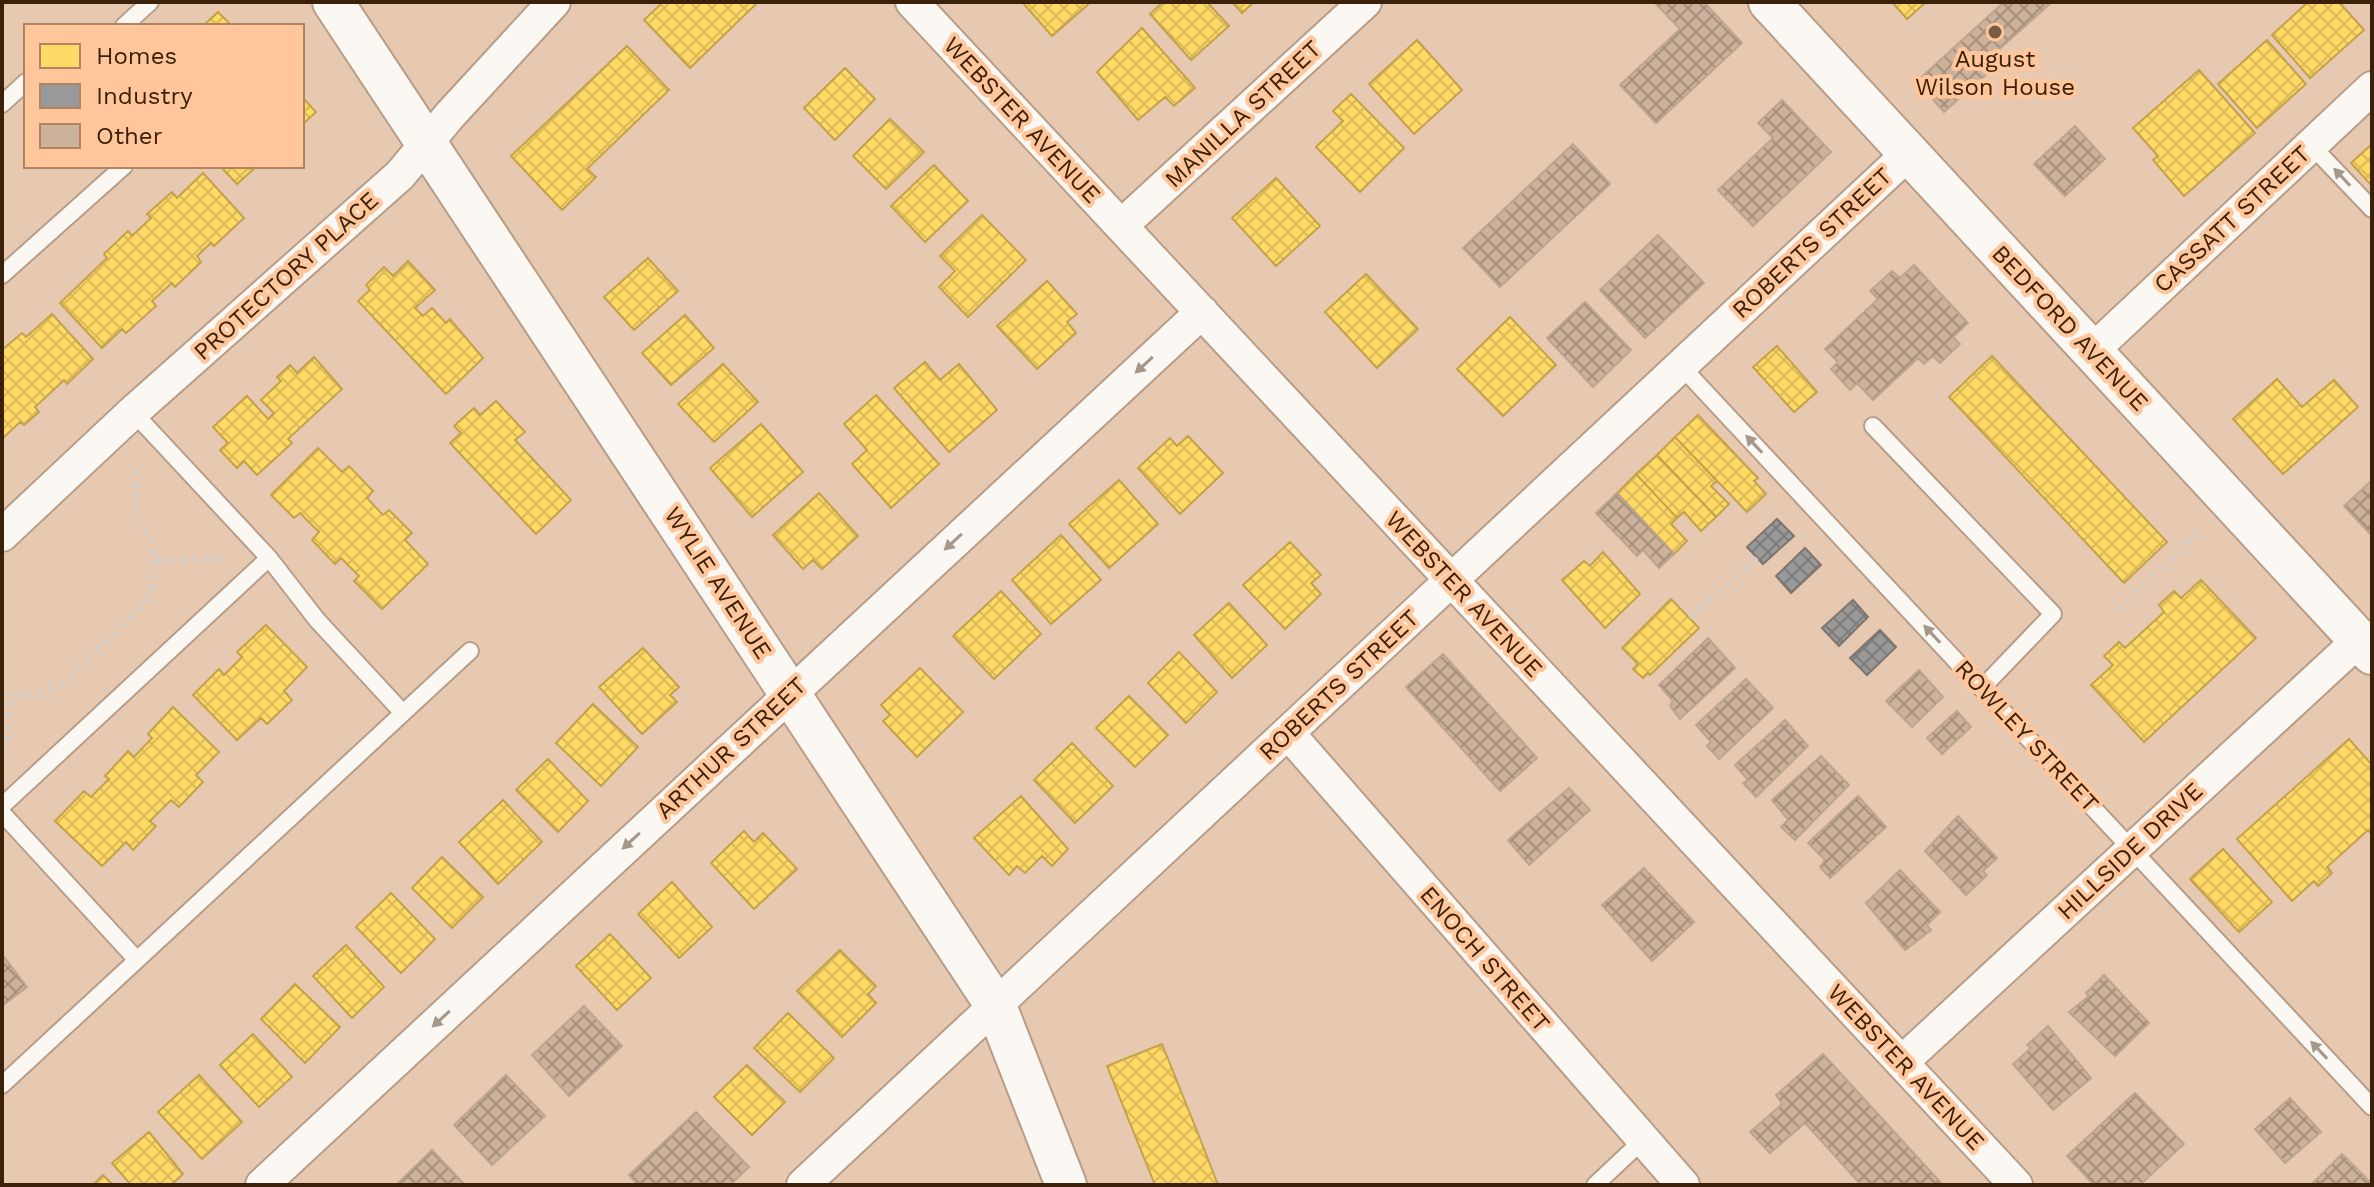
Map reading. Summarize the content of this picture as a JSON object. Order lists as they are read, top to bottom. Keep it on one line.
{"streets":{"street":["MANILLA STREET","WEBSTER AVENUE","CASSATT STREET","ROBERTS STREET","PROTECTORY PLACE","BEDFORD AVENUE","WYLIE AVENUE","ARTHUR STREET","HILLSIDE DRIVE","ENOCH STREET"],"lane":["ROWLEY STREET"]},"crossings":[["MANILLA STREET","WEBSTER AVENUE"],["WEBSTER AVENUE","ROBERTS STREET"],["WEBSTER AVENUE","ARTHUR STREET"],["WEBSTER AVENUE","HILLSIDE DRIVE"],["CASSATT STREET","BEDFORD AVENUE"],["ROBERTS STREET","BEDFORD AVENUE"],["ROBERTS STREET","WYLIE AVENUE"],["ROBERTS STREET","ROWLEY STREET"],["ROBERTS STREET","ENOCH STREET"],["PROTECTORY PLACE","WYLIE AVENUE"],["BEDFORD AVENUE","HILLSIDE DRIVE"],["WYLIE AVENUE","ARTHUR STREET"],["ROWLEY STREET","HILLSIDE DRIVE"]],"one_way":["ROWLEY STREET","ARTHUR STREET"],"places":["August Wilson House"],"legend":["Homes","Industry","Other"]}
